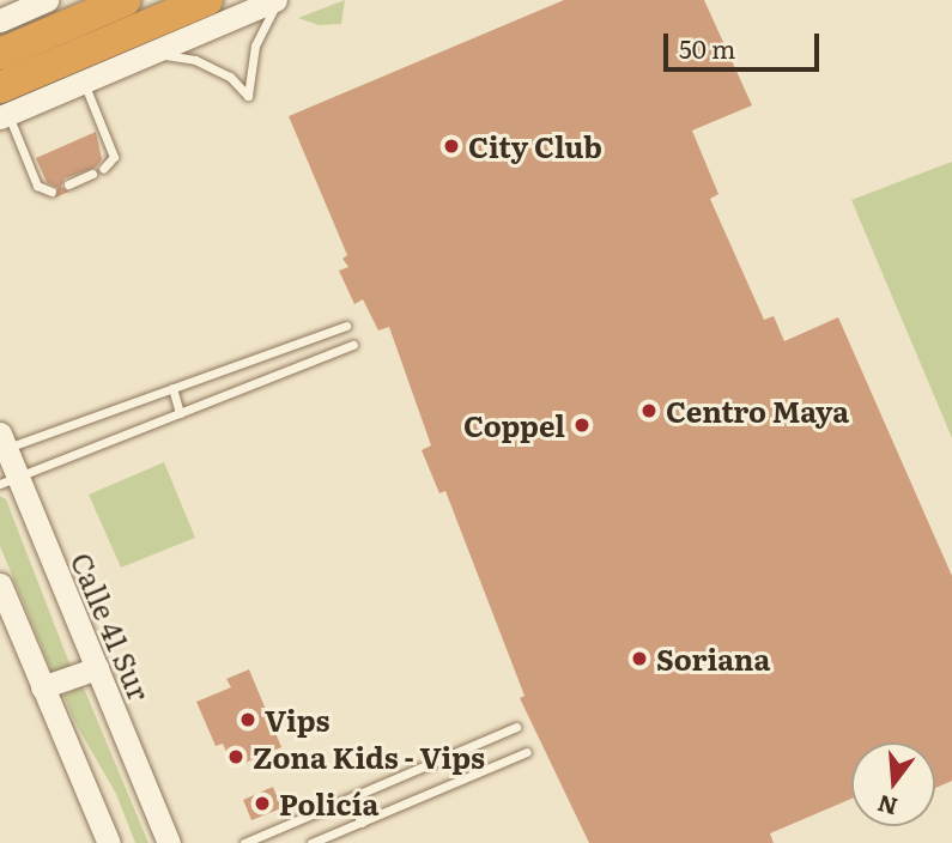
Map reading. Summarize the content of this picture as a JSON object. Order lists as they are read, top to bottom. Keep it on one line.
{"streets":{"main road":["Calle 41 Sur"]},"places":["City Club","Centro Maya","Coppel","Soriana","Vips","Zona Kids - Vips","Policía"],"scale_bar":"50 m","north":"bottom"}
